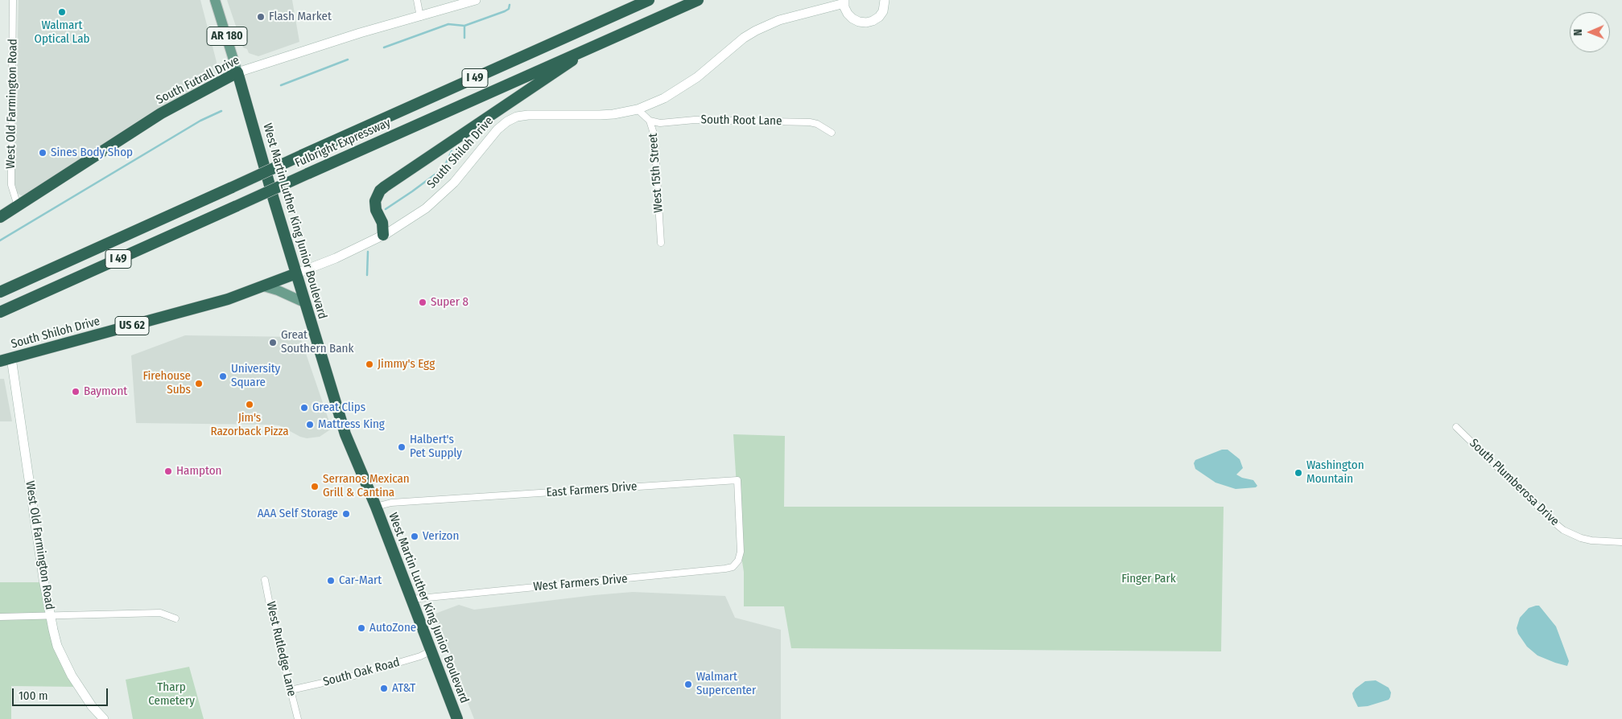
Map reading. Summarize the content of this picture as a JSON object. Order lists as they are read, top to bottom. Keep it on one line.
{"streets":{"highway":["I 49","South Futrall Drive","Fulbright Expressway","South Shiloh Drive","West Martin Luther King Junior Boulevard","US 62"],"main road":["AR 180"],"street":["West Old Farmington Road","South Root Lane","West 15th Street","South Plumberosa Drive","East Farmers Drive","West Farmers Drive","West Rutledge Lane","South Oak Road"]},"crossings":[["South Futrall Drive","West Old Farmington Road"],["South Futrall Drive","West Martin Luther King Junior Boulevard"],["West Old Farmington Road","South Shiloh Drive"],["South Root Lane","West 15th Street"],["South Shiloh Drive","West 15th Street"],["South Shiloh Drive","West Martin Luther King Junior Boulevard"],["West Martin Luther King Junior Boulevard","East Farmers Drive"],["West Martin Luther King Junior Boulevard","West Farmers Drive"],["West Martin Luther King Junior Boulevard","South Oak Road"],["East Farmers Drive","West Farmers Drive"],["West Rutledge Lane","South Oak Road"]],"parks":["Finger Park","Tharp Cemetery"],"places":["Walmart Optical Lab","Flash Market","Sines Body Shop","Super 8","Great Southern Bank","Jimmy's Egg","University Square","Firehouse Subs","Baymont","Jim's Razorback Pizza","Great Clips","Mattress King","Halbert's Pet Supply","Hampton","Washington Mountain","Serranos Mexican Grill & Cantina","AAA Self Storage","Verizon","Car-Mart","AutoZone","Walmart Supercenter","AT&T"],"scale_bar":"100 m","north":"left"}
